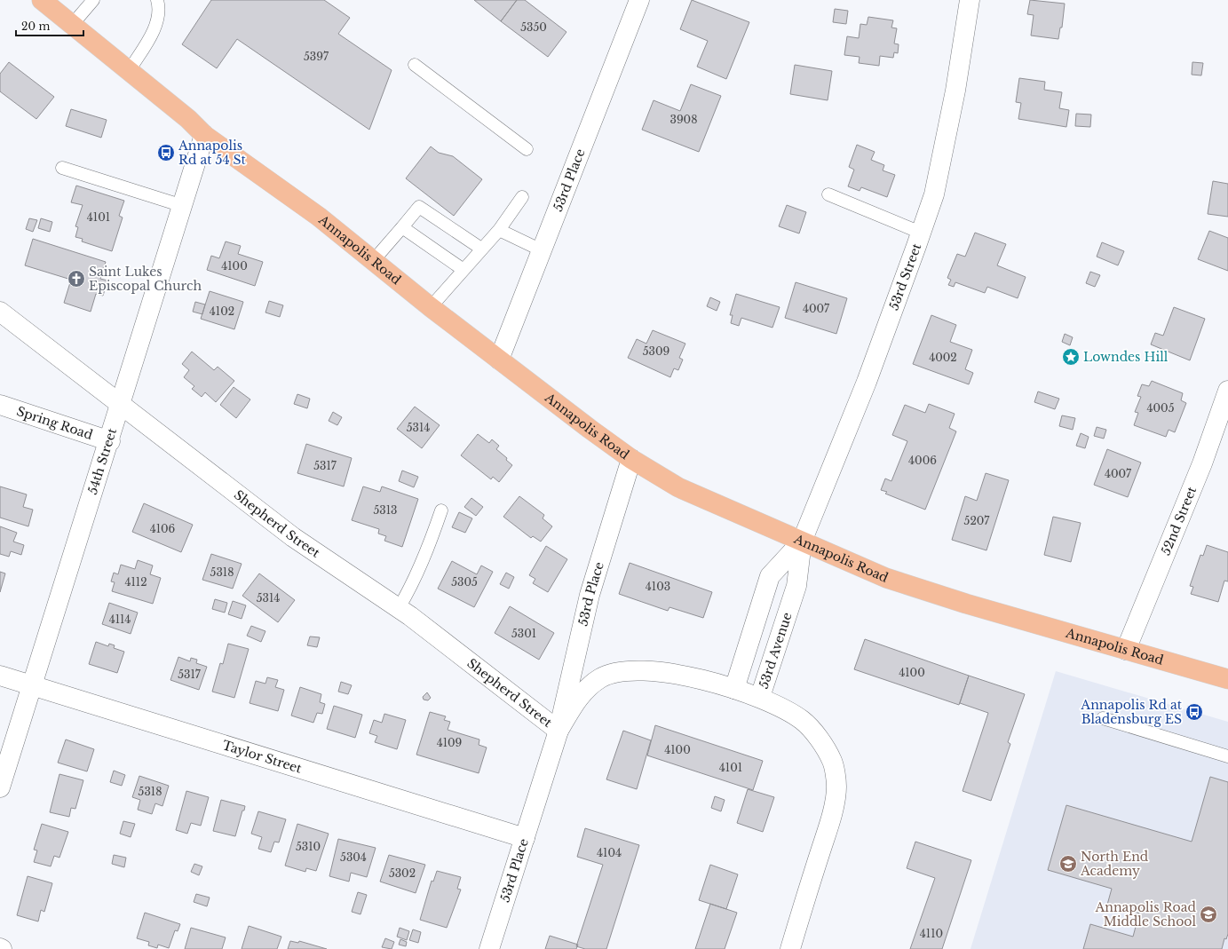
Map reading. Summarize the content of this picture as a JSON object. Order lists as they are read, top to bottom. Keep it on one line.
{"streets":{"main road":["Annapolis Road"],"street":["53rd Place","53rd Street","Spring Road","54th Street","52nd Street","Shepherd Street","53rd Avenue","Taylor Street"]},"crossings":[["53rd Place","Annapolis Road"],["53rd Place","Shepherd Street"],["53rd Place","53rd Avenue"],["53rd Place","Taylor Street"],["Annapolis Road","53rd Street"],["Annapolis Road","54th Street"],["Annapolis Road","52nd Street"],["Annapolis Road","53rd Avenue"],["53rd Street","53rd Avenue"],["Spring Road","54th Street"],["54th Street","Shepherd Street"],["54th Street","Taylor Street"]],"places":{"bus stop":["Annapolis Rd at 54 St","Annapolis Rd at Bladensburg ES"],"church":["Saint Lukes Episcopal Church"],"place":["Lowndes Hill"],"school or university":["North End Academy","Annapolis Road Middle School"]},"house_numbers":["5350","5397","3908","4101","4100","4007","4102","5309","4002","4005","5314","4006","5317","4007","5313","5207","4106","5318","4112","5305","4103","5314","4114","5301","4100","5317","4109","4100","4101","5318","5310","4104","5304","5302","4110"],"scale_bar":"20 m"}
